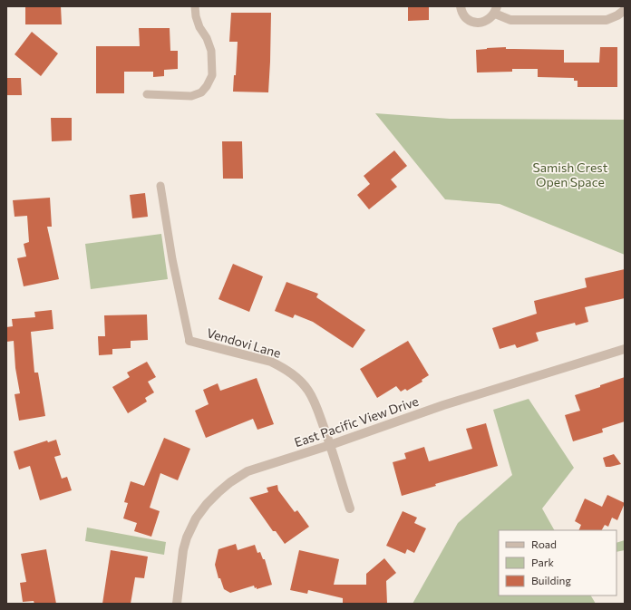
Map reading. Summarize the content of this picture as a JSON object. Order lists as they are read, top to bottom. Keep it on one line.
{"streets":{"street":["Vendovi Lane","East Pacific View Drive"]},"crossings":[["Vendovi Lane","East Pacific View Drive"]],"parks":["Samish Crest Open Space"],"legend":["Road","Park","Building"]}
